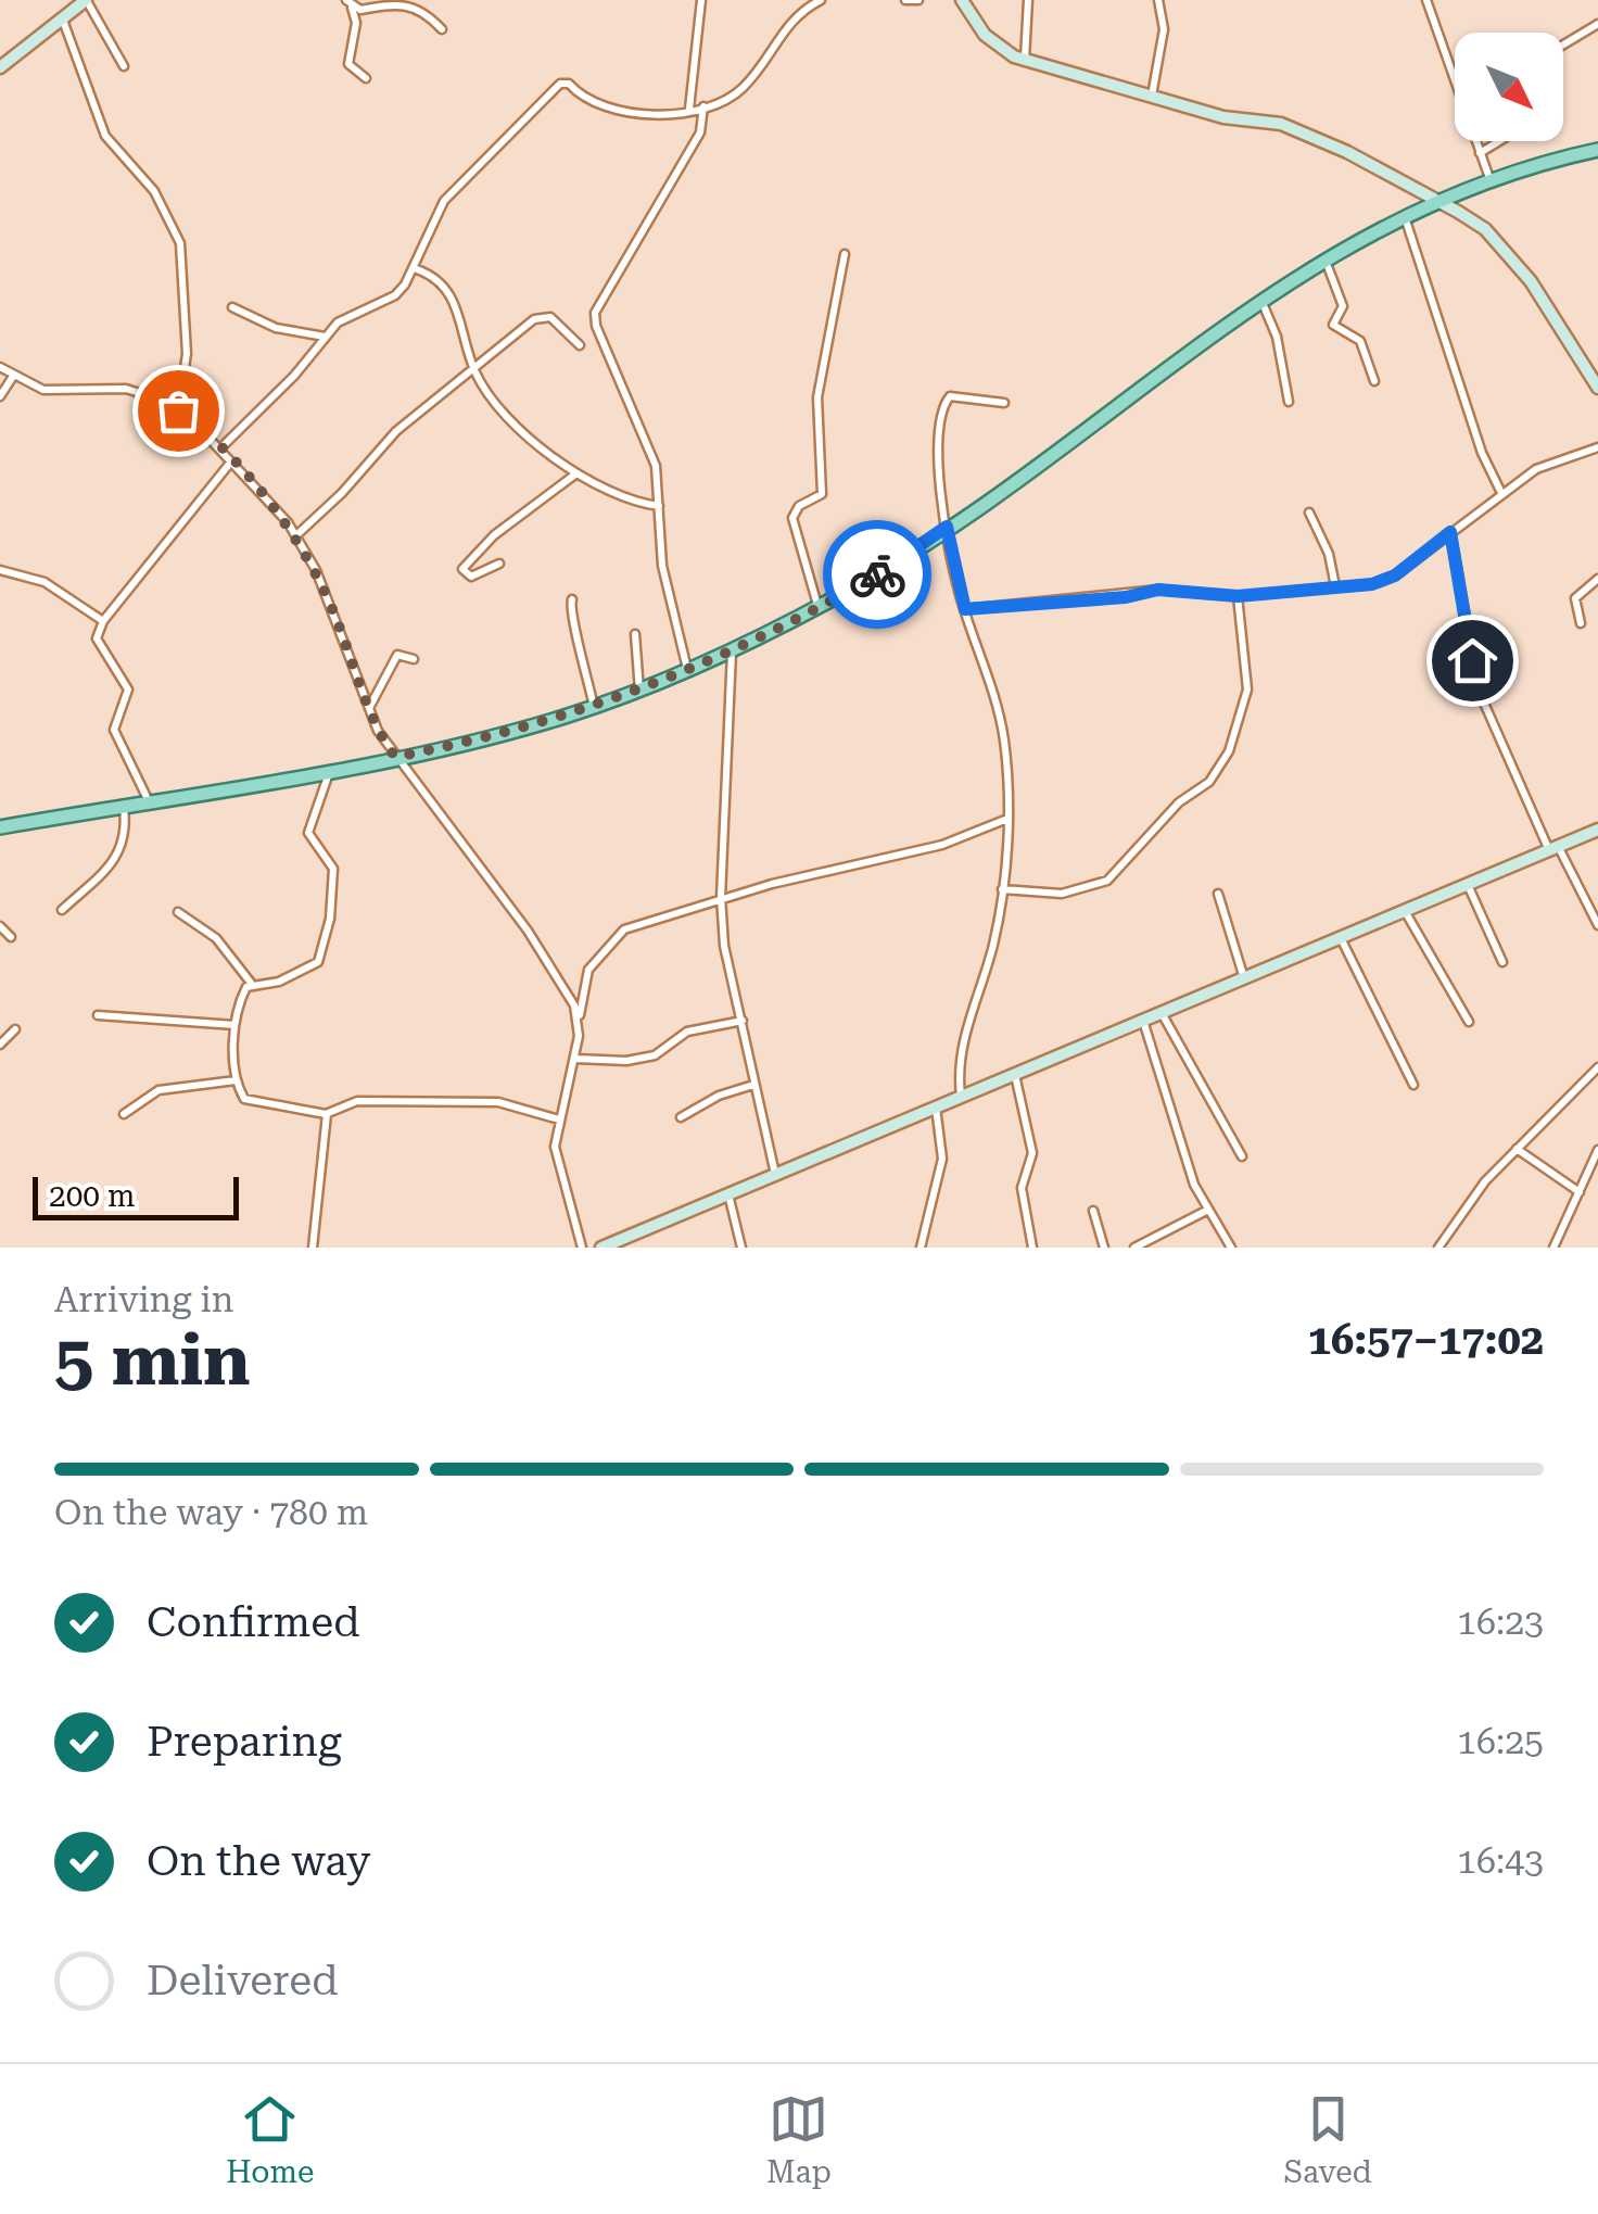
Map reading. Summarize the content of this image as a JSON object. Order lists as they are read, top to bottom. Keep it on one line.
{"scale_bar":"200 m","north":"bottom right","page":{"scale":"200 m","heading":["5 min","Arriving in","16:57–17:02"],"bar":"On the way · 780 m","list":[["Confirmed","16:23"],["Preparing","16:25"],["On the way","16:43"],"Delivered"],"tabs":["Home","Map","Saved"]}}
